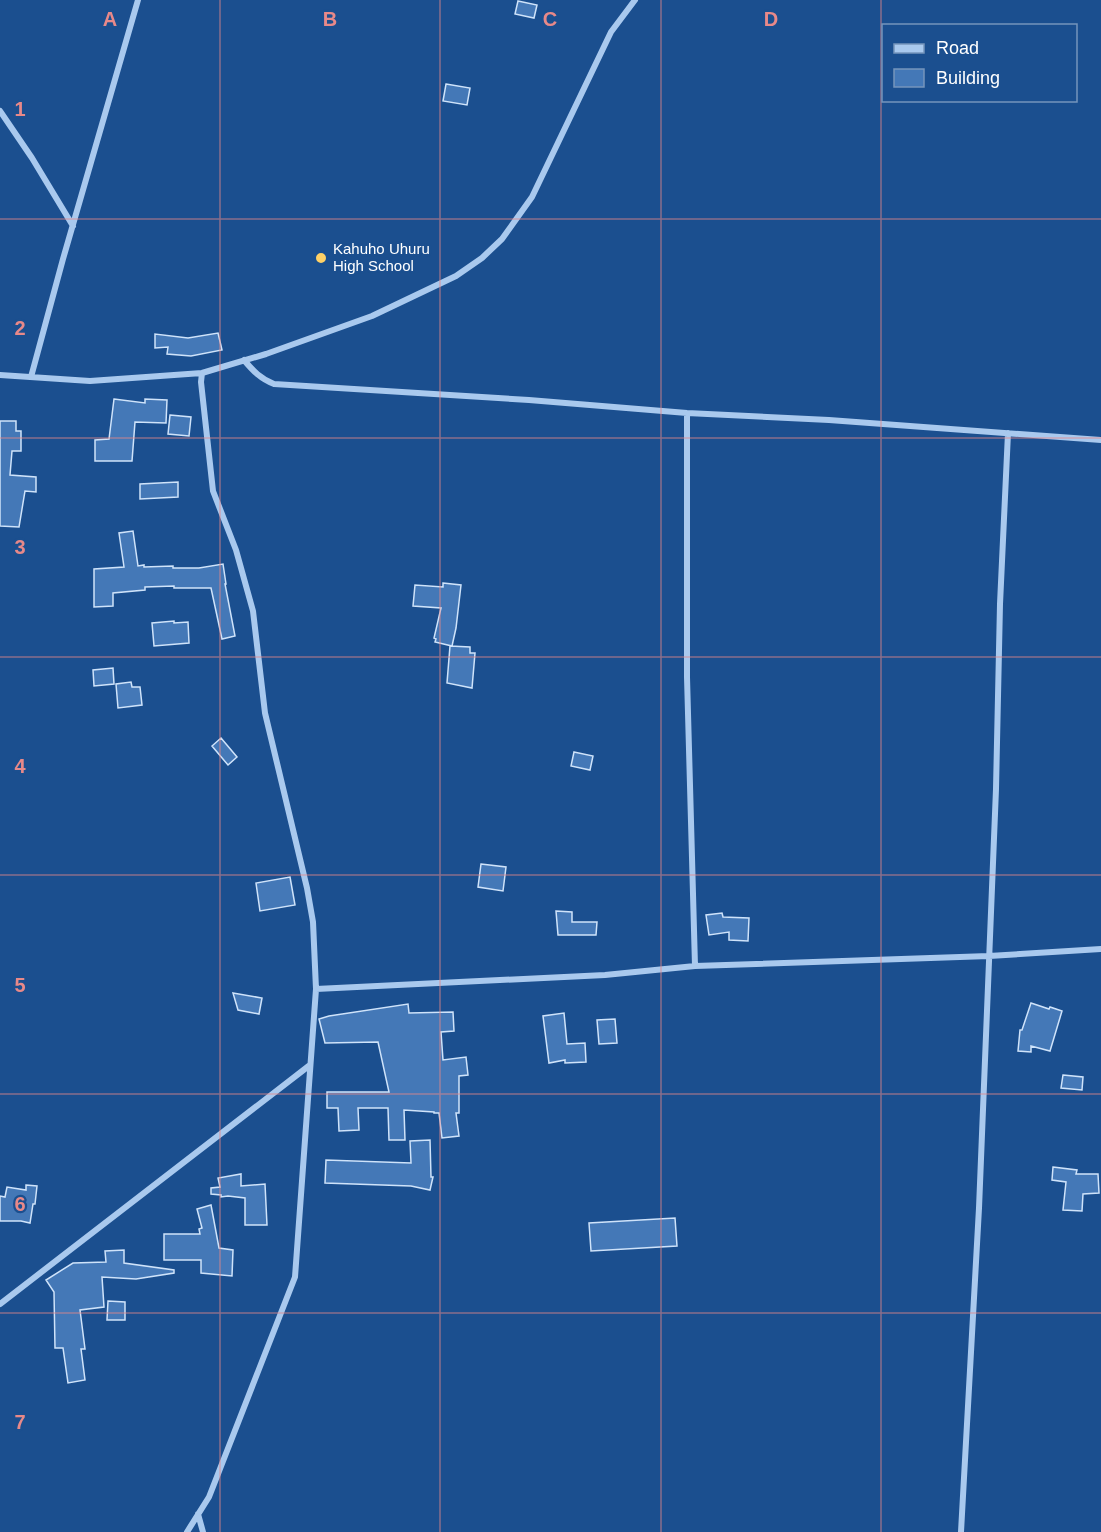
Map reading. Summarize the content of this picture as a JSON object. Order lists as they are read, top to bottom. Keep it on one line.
{"places":["Kahuho Uhuru High School"],"legend":["Road","Building"],"grid":{"columns":["A","B","C","D"],"rows":["1","2","3","4","5","6","7"]}}
